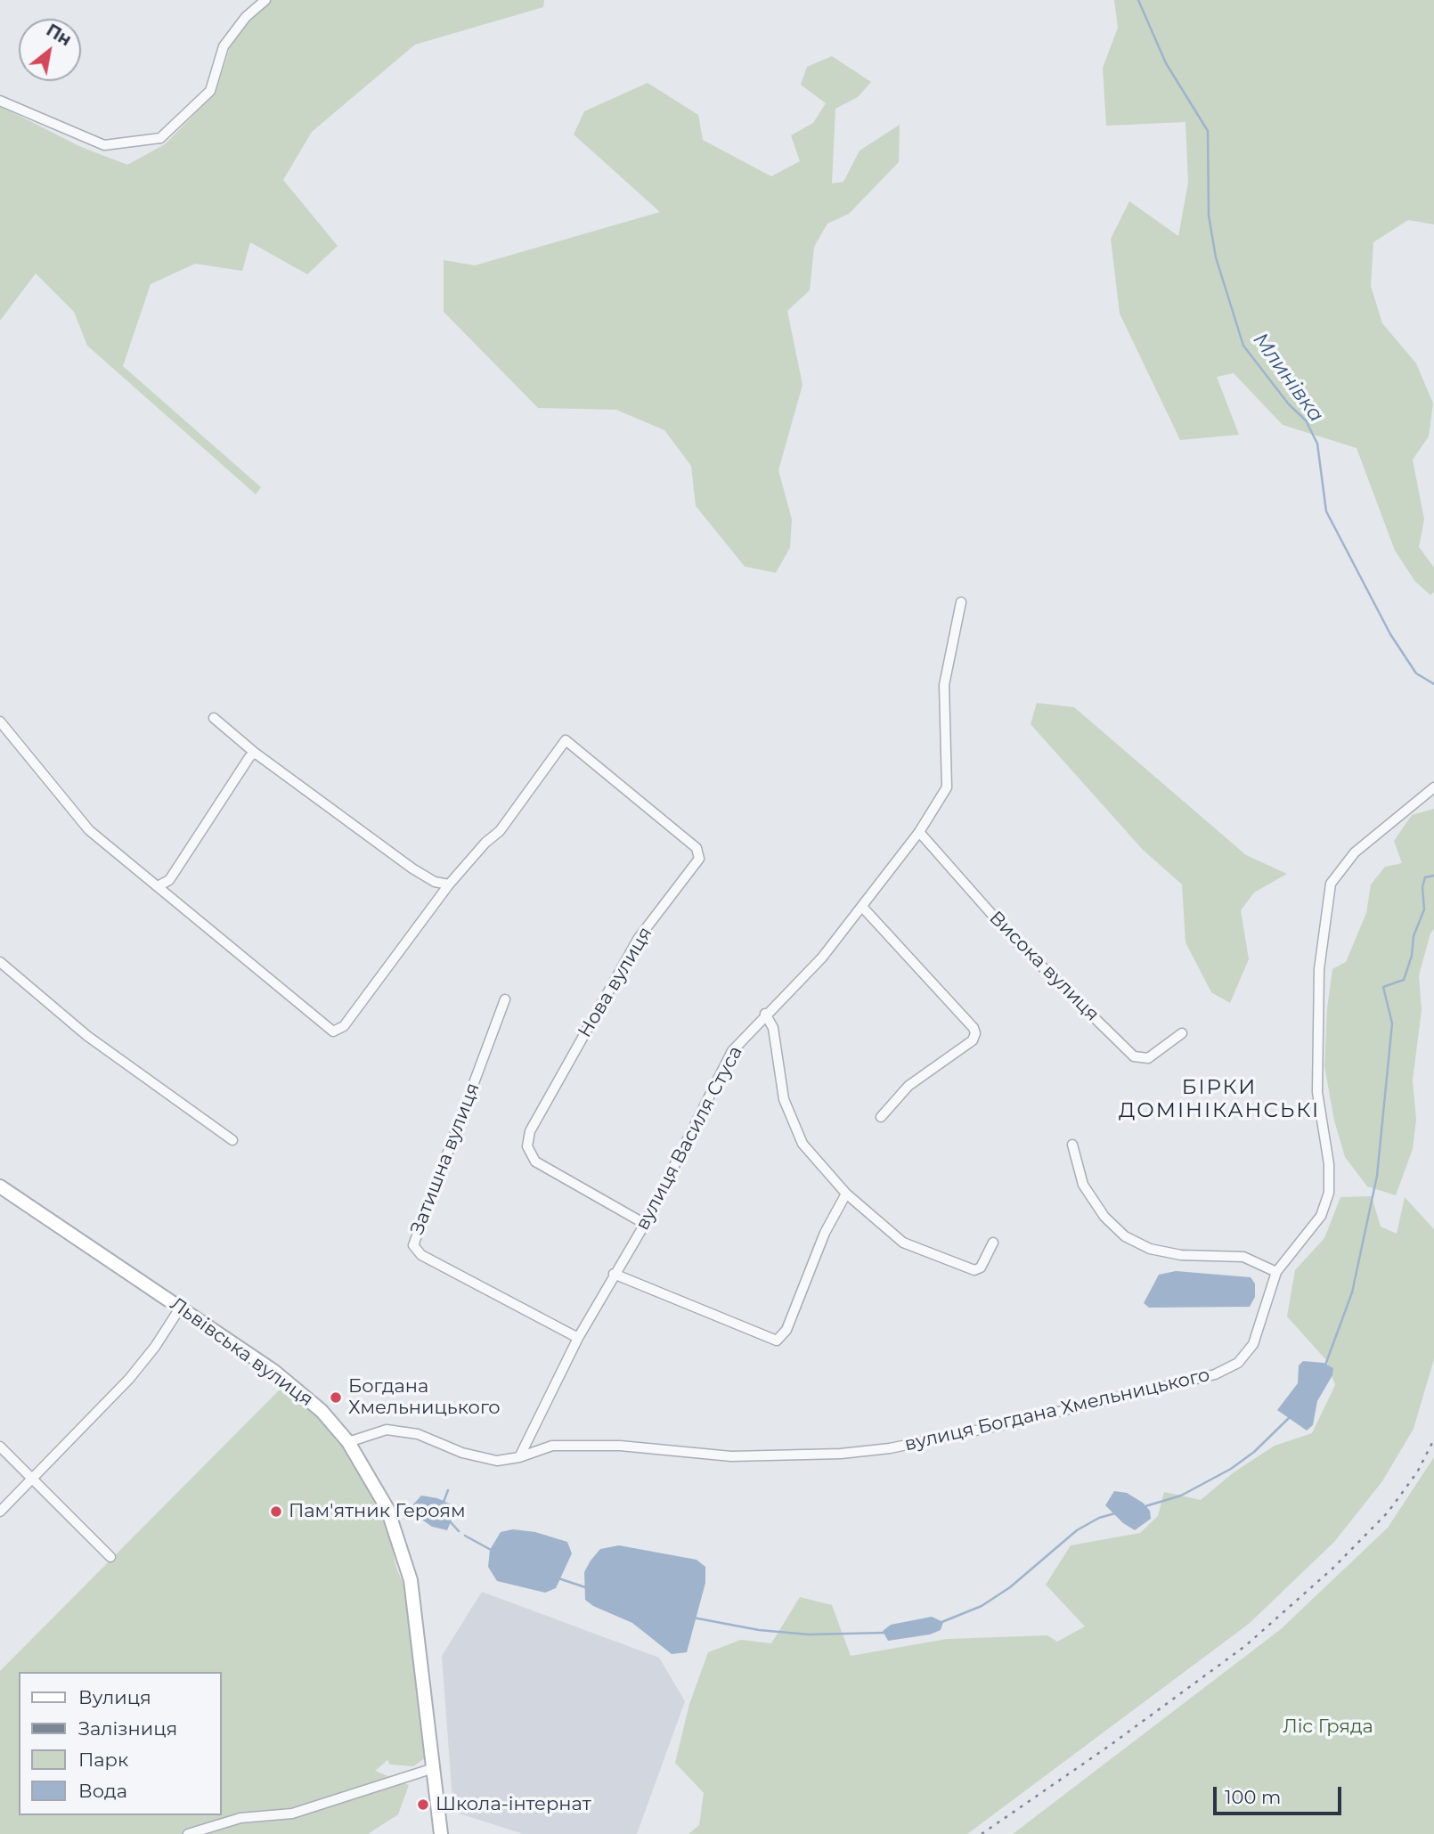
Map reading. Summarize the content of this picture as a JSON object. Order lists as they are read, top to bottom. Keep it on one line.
{"streets":{"main road":["Львівська вулиця"],"street":["Висока вулиця","Нова вулиця","вулиця Василя Стуса","Затишна вулиця","вулиця Богдана Хмельницького"]},"crossings":[["Висока вулиця","вулиця Василя Стуса"],["Нова вулиця","вулиця Василя Стуса"],["вулиця Василя Стуса","Затишна вулиця"],["вулиця Василя Стуса","вулиця Богдана Хмельницького"],["Львівська вулиця","вулиця Богдана Хмельницького"]],"districts":["БІРКИ ДОМІНІКАНСЬКІ"],"water":["Млинівка"],"parks":["Ліс Гряда"],"places":["Богдана Хмельницького","Пам'ятник Героям","Школа-інтернат"],"legend":["Вулиця","Залізниця","Парк","Вода"],"scale_bar":"100 m","north":"top right"}
